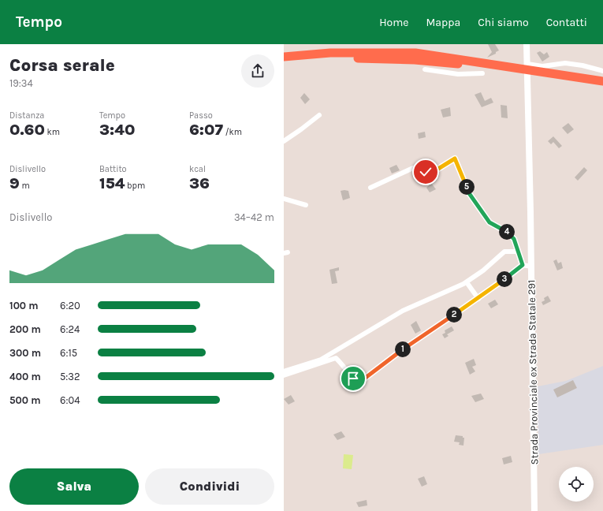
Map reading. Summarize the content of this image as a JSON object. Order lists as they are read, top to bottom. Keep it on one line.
{"streets":{"street":["Strada Provinciale ex Strada Statale 291"]},"page":{"header":"Tempo","nav":["Home","Mappa","Chi siamo","Contatti"],"heading":["Corsa serale","19:34"],"stats":[["Distanza","0.60 km"],["Tempo","3:40"],["Passo","6:07 /km"],["Dislivello","9 m"],["Battito","154 bpm"],["kcal","36"]],"pins":["5","4","3","2","1"],"chart":["Dislivello","34–42 m"],"list":[{"name":"100 m","note":"6:20"},{"name":"200 m","note":"6:24"},{"name":"300 m","note":"6:15"},{"name":"400 m","note":"5:32"},{"name":"500 m","note":"6:04"}],"buttons":["Salva","Condividi"]}}
